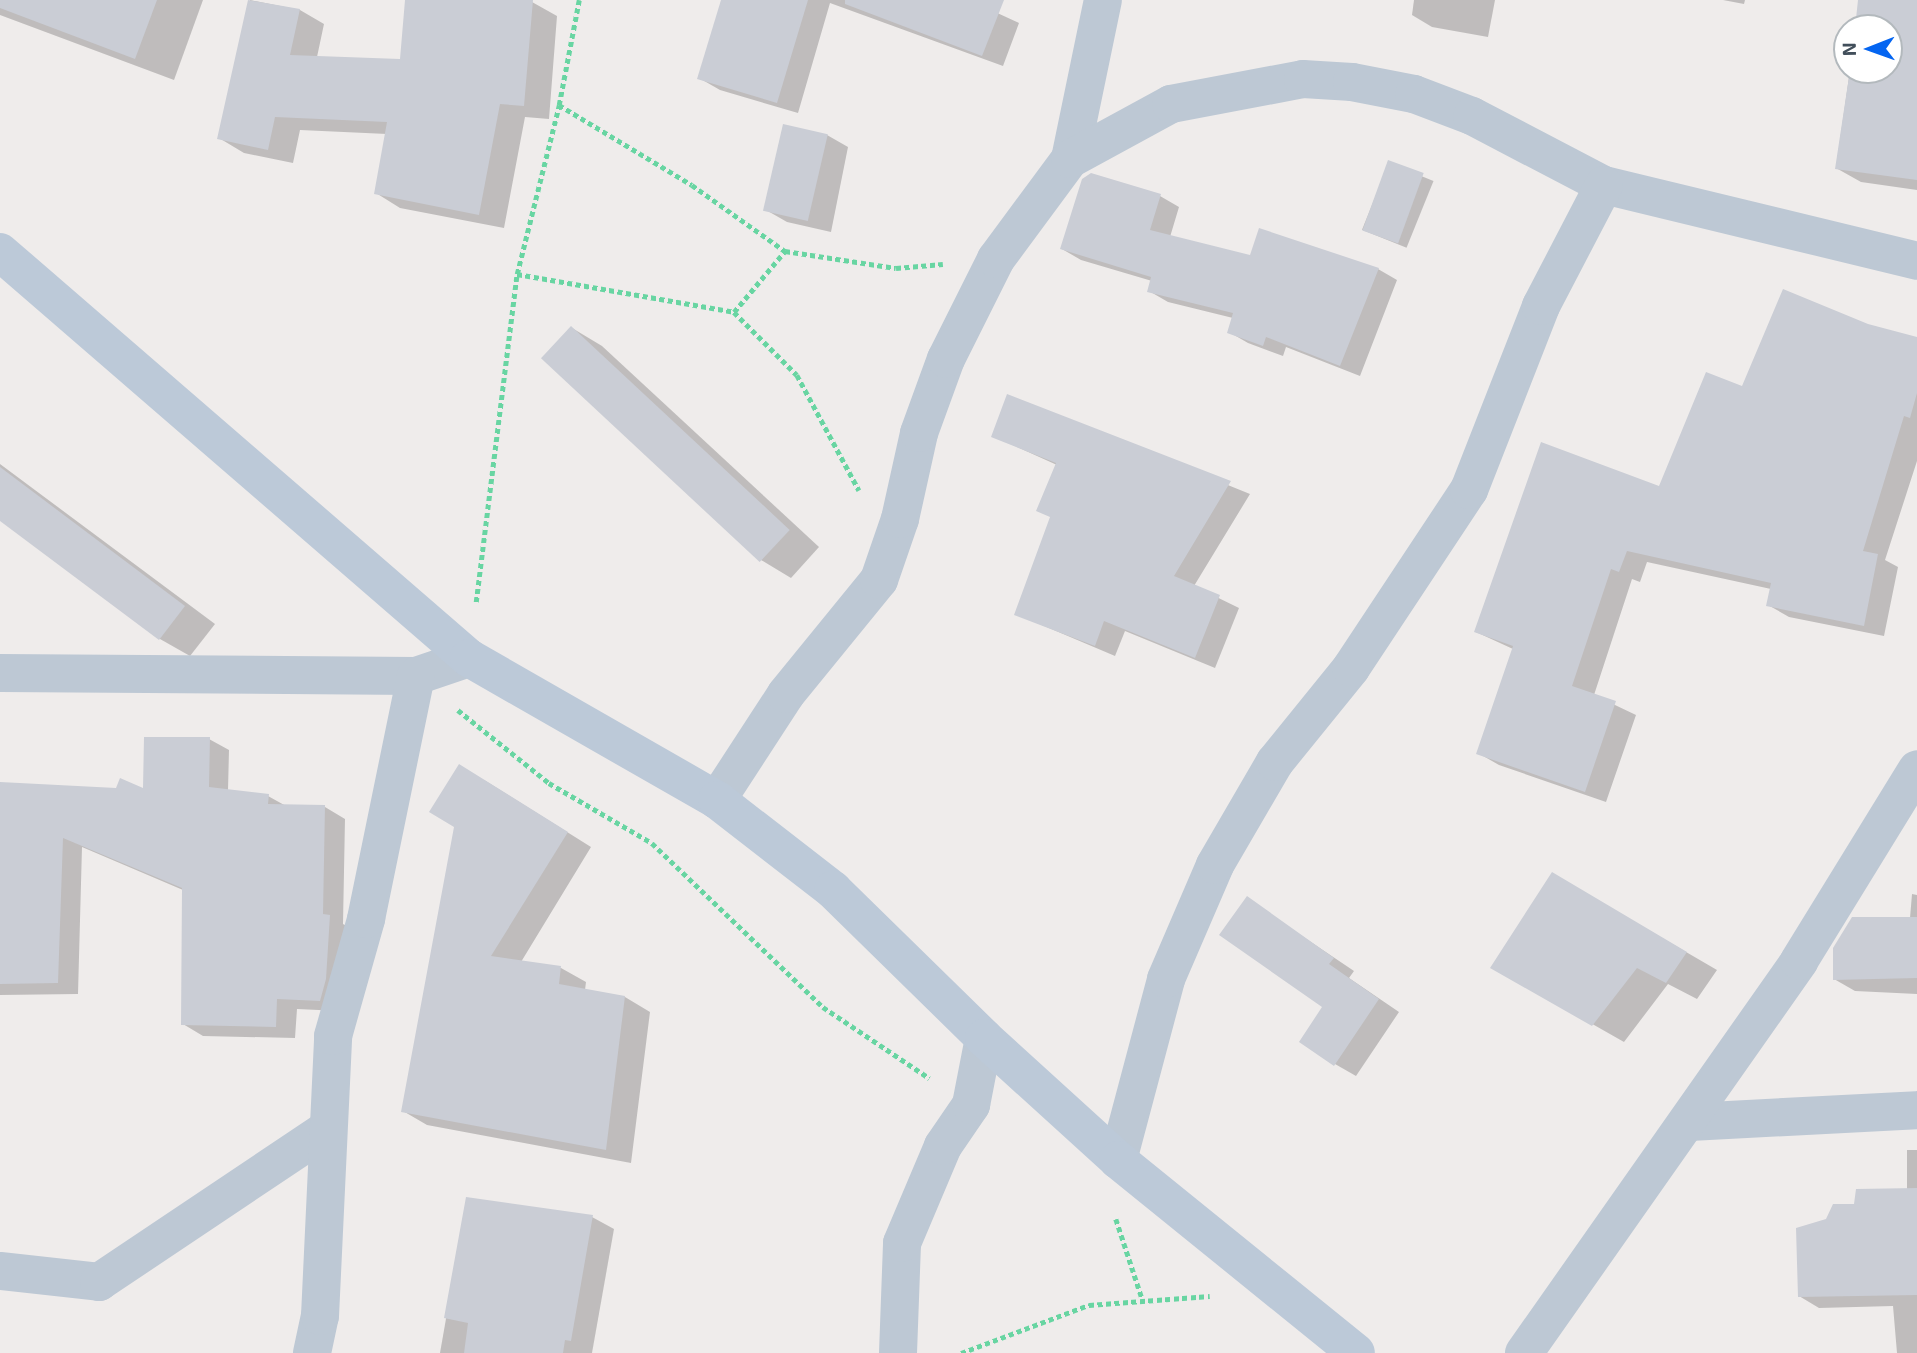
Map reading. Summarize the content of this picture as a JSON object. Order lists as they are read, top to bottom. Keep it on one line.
{"north":"left"}
